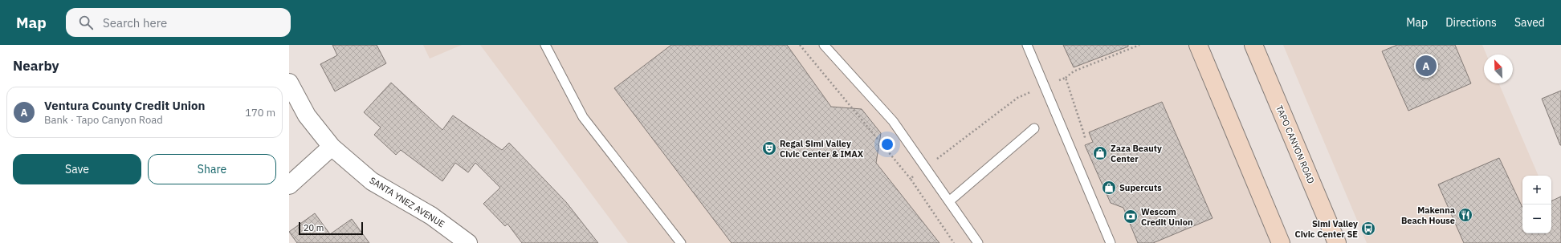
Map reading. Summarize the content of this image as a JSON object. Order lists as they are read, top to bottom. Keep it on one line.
{"streets":{"main road":["TAPO CANYON ROAD"],"street":["SANTA YNEZ AVENUE"]},"places":{"theatre":["Regal Simi Valley Civic Center & IMAX"],"shop":["Zaza Beauty Center","Supercuts"],"restaurant":["Makenna Beach House"],"bank":["Wescom Credit Union"],"bus stop":["Simi Valley Civic Center SE"]},"scale_bar":"20 m","north":"top left","page":{"header":"Map","search":"Search here","nav":["Map","Directions","Saved"],"heading":"Nearby","pins":"A","list":[{"mark":"A","name":"Ventura County Credit Union","note":"Bank · Tapo Canyon Road","value":"170 m"}],"buttons":["Save","Share"],"map_buttons":["+","−"],"scale":"20 m"}}
